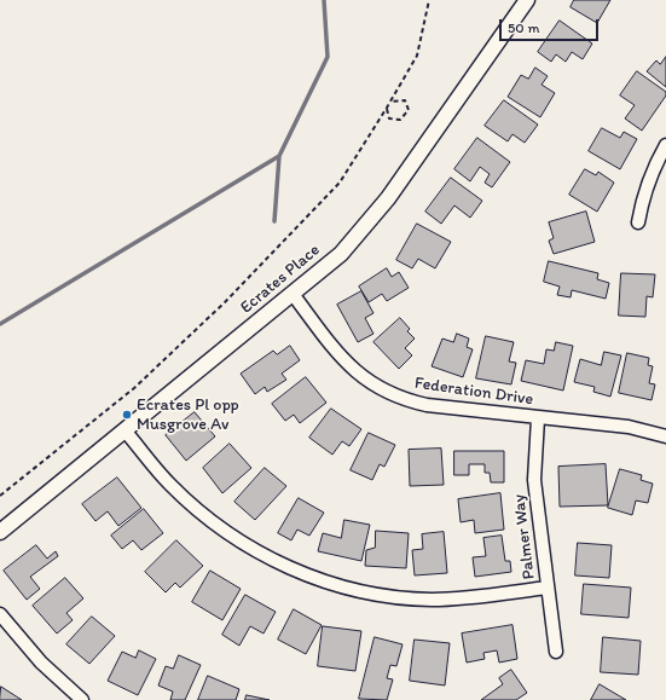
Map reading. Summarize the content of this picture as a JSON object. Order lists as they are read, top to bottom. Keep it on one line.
{"streets":{"street":["Ecrates Place","Federation Drive","Palmer Way"]},"crossings":[["Ecrates Place","Federation Drive"],["Federation Drive","Palmer Way"]],"places":["Ecrates Pl opp Musgrove Av"],"scale_bar":"50 m"}
